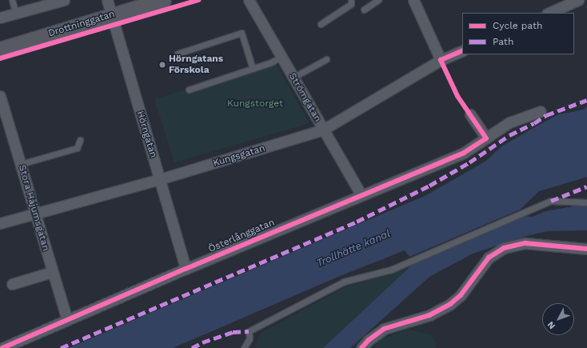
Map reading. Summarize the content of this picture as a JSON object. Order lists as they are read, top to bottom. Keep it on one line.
{"streets":{"street":["Drottninggatan","Strömgatan","Hörngatan","Kungsgatan","Stora Håjumsgatan","Österlånggatan"]},"crossings":[["Drottninggatan","Hörngatan"],["Strömgatan","Kungsgatan"],["Strömgatan","Österlånggatan"],["Hörngatan","Kungsgatan"],["Hörngatan","Österlånggatan"],["Kungsgatan","Stora Håjumsgatan"],["Stora Håjumsgatan","Österlånggatan"]],"water":["Trollhätte kanal"],"parks":["Kungstorget"],"places":["Hörngatans Förskola"],"legend":["Cycle path","Path"],"north":"bottom left"}
